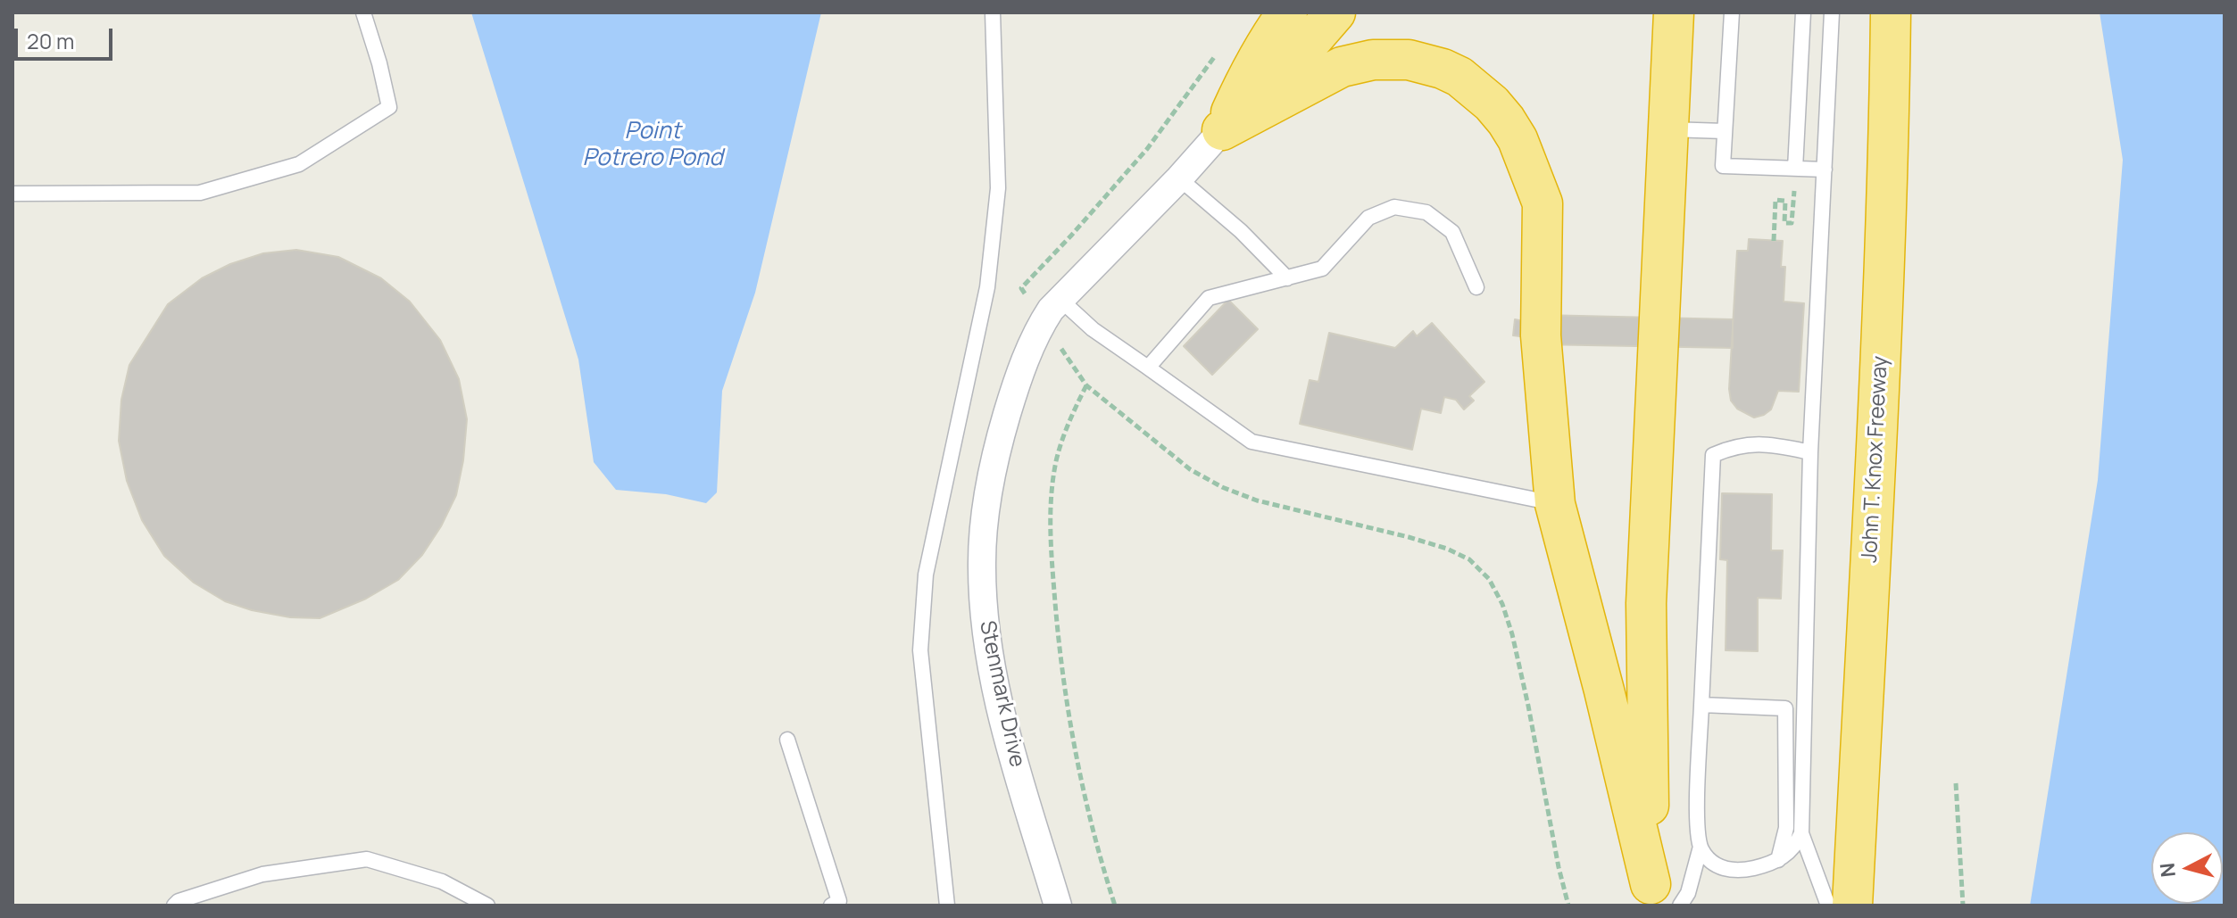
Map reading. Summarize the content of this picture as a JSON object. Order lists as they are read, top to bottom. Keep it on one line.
{"streets":{"highway":["John T. Knox Freeway"],"street":["Stenmark Drive"]},"water":["Point Potrero Pond"],"scale_bar":"20 m","north":"left"}
